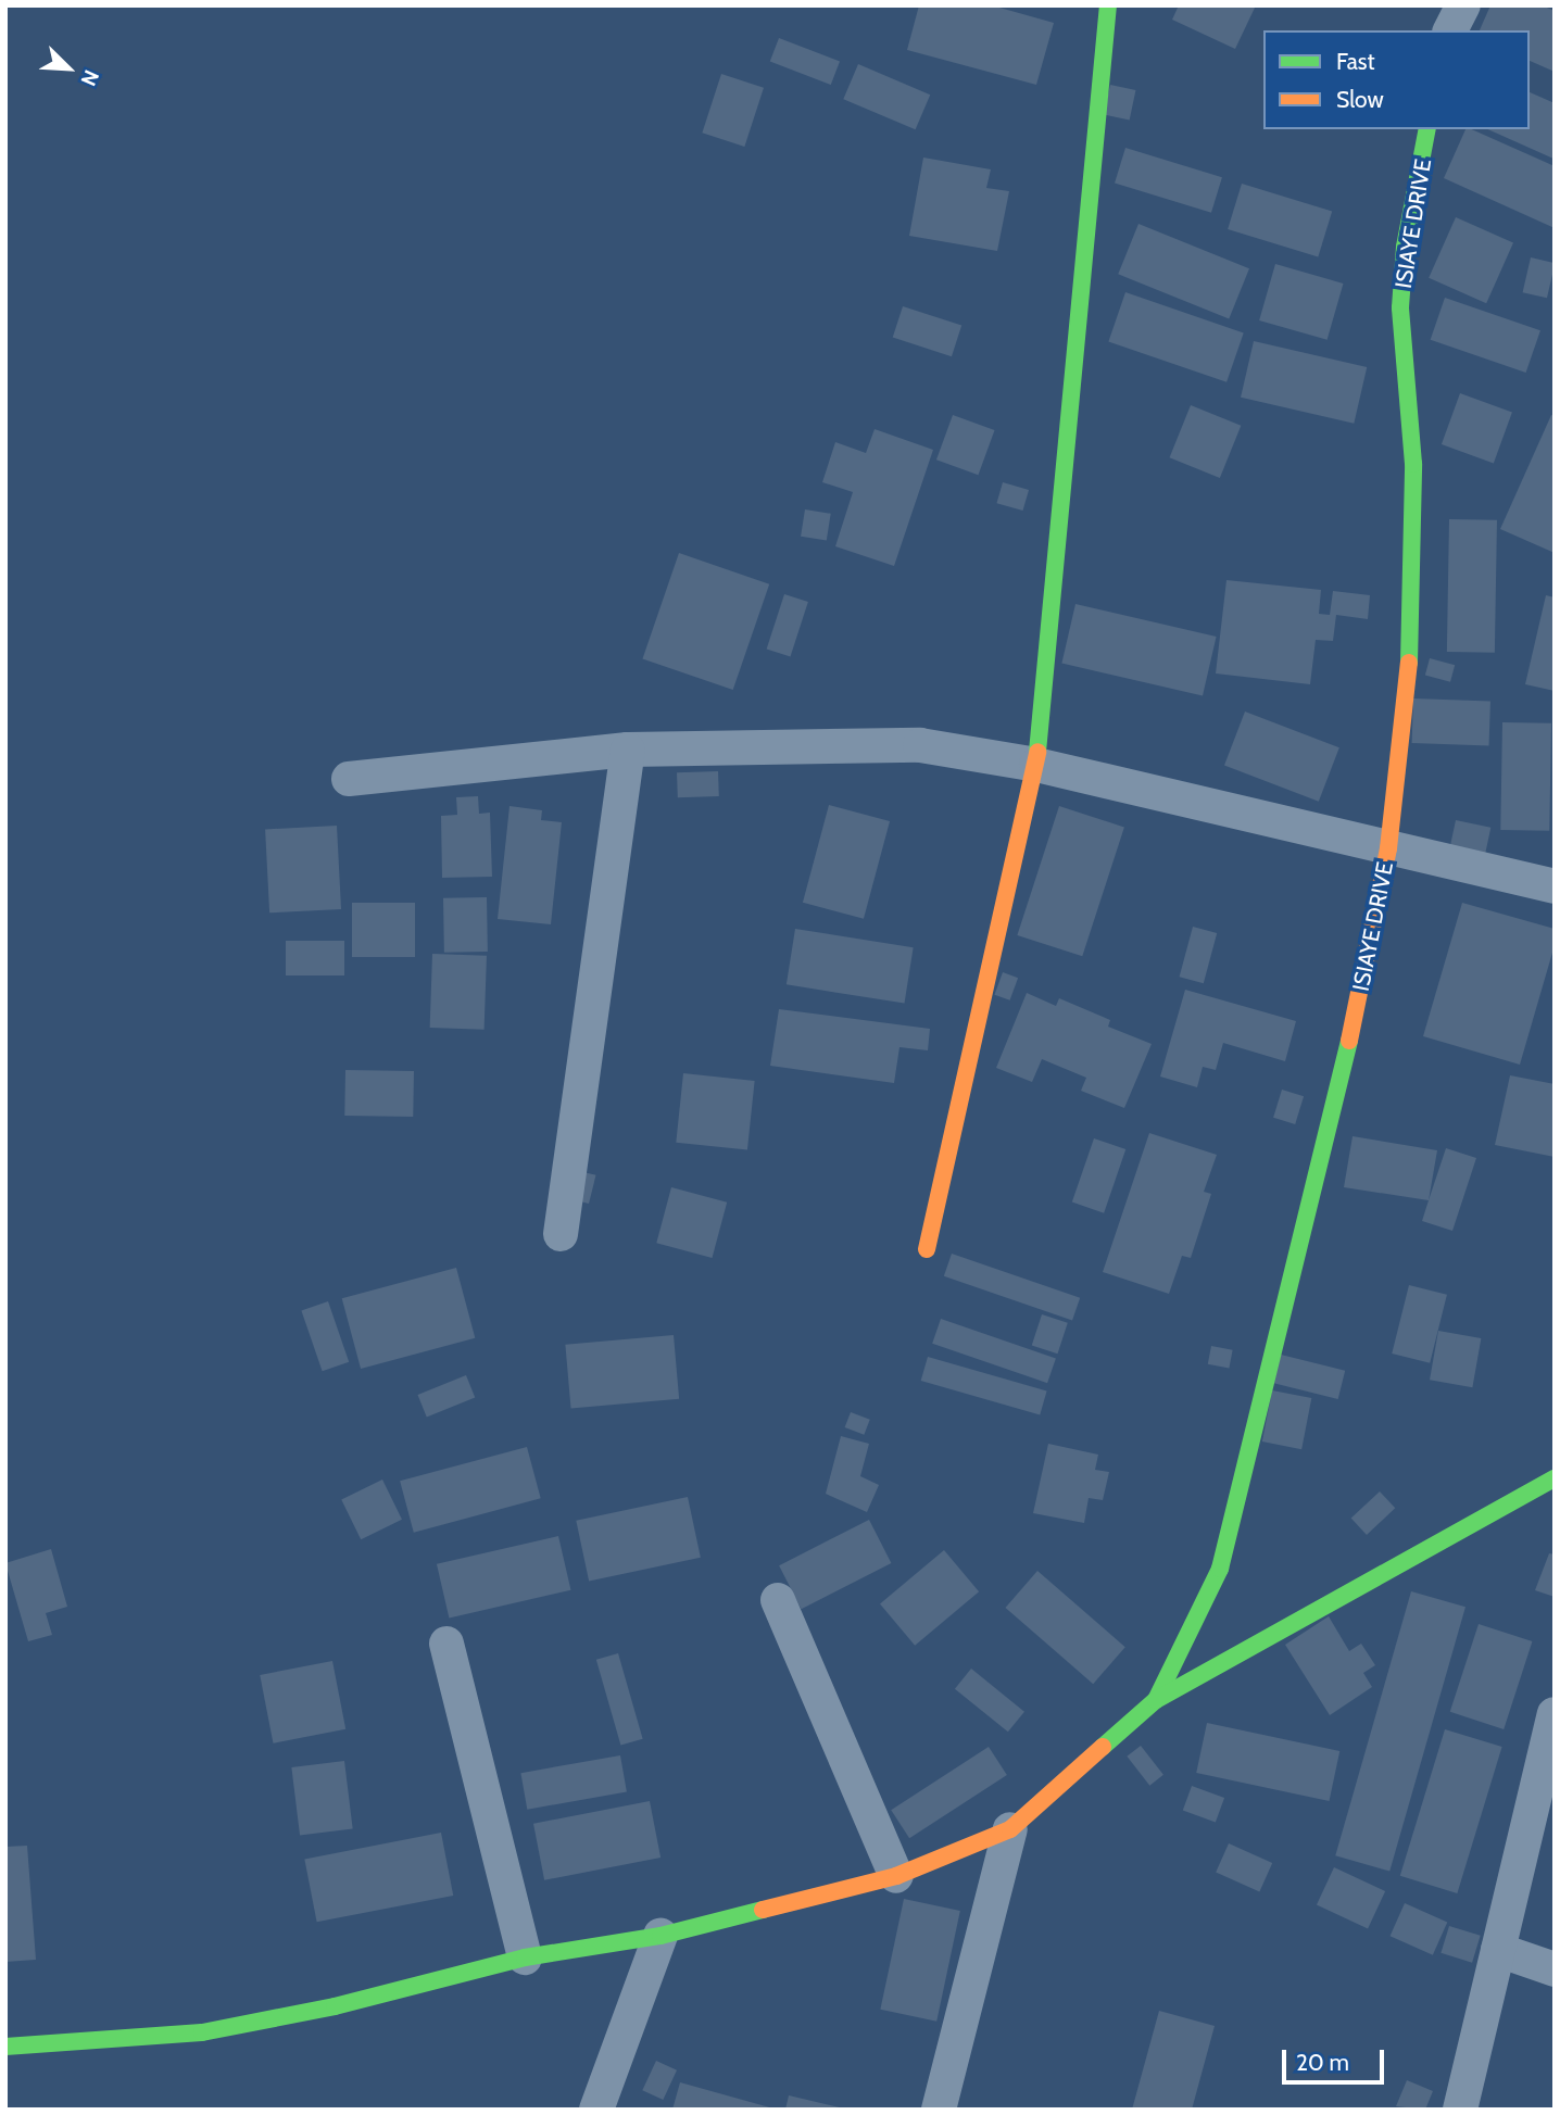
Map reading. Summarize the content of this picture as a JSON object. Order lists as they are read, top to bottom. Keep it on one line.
{"streets":{"street":["ISIAYE DRIVE"]},"legend":["Fast","Slow"],"scale_bar":"20 m","north":"bottom right"}
